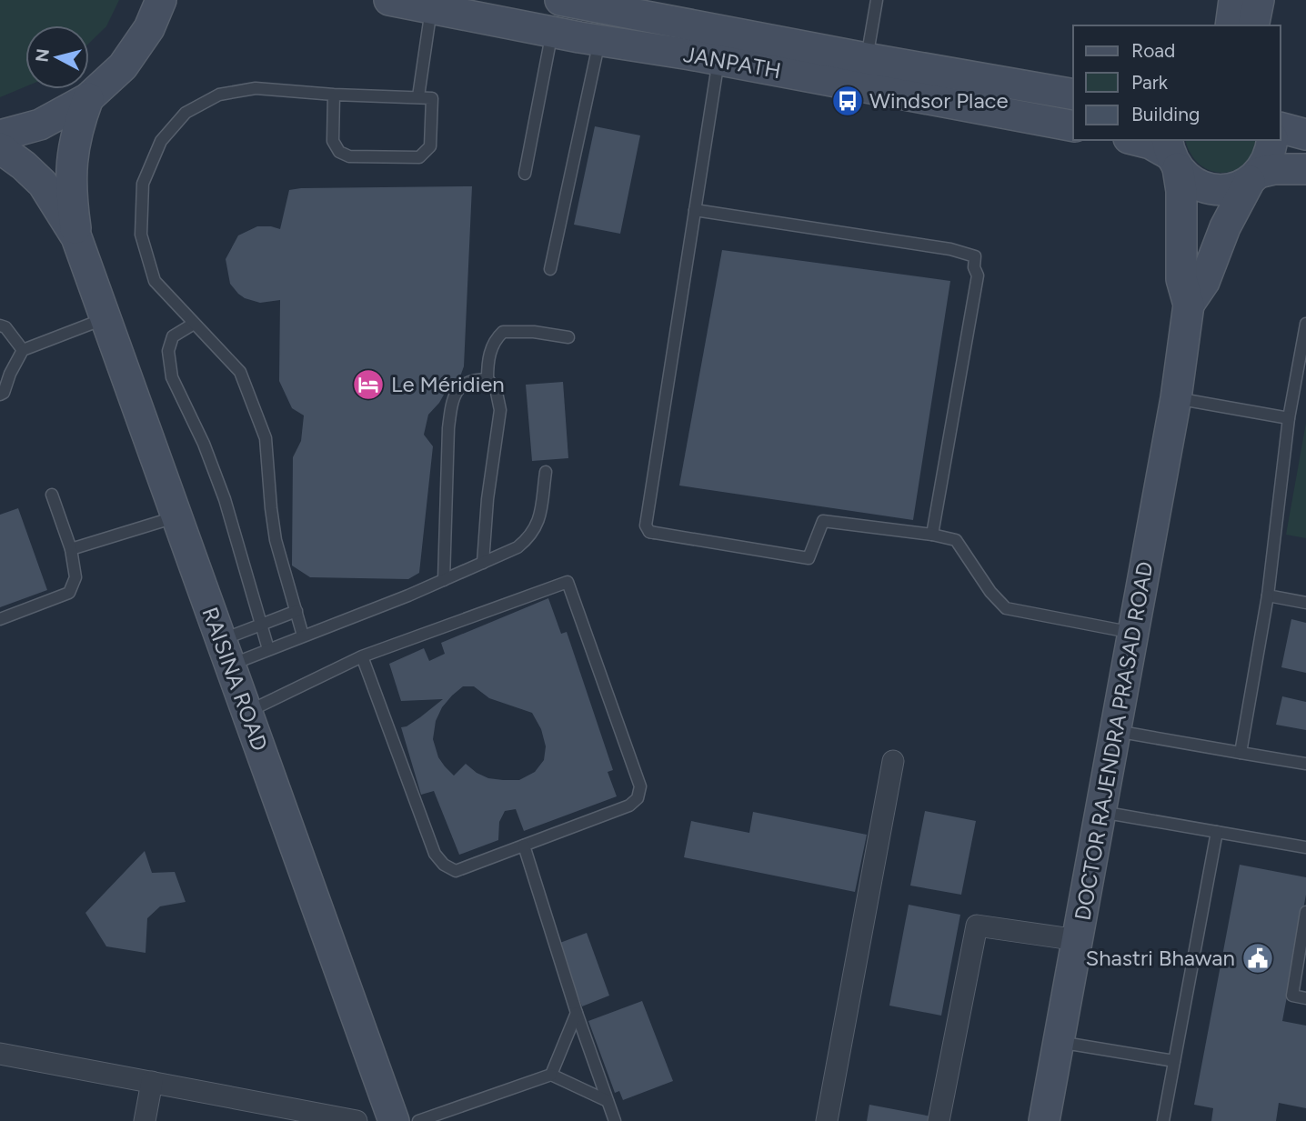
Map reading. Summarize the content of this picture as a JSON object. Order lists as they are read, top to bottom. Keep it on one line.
{"streets":{"main road":["JANPATH","RAISINA ROAD","DOCTOR RAJENDRA PRASAD ROAD"]},"places":{"bus stop":["Windsor Place"],"hotel":["Le Méridien"],"public building":["Shastri Bhawan"]},"legend":["Road","Park","Building"],"north":"left"}
